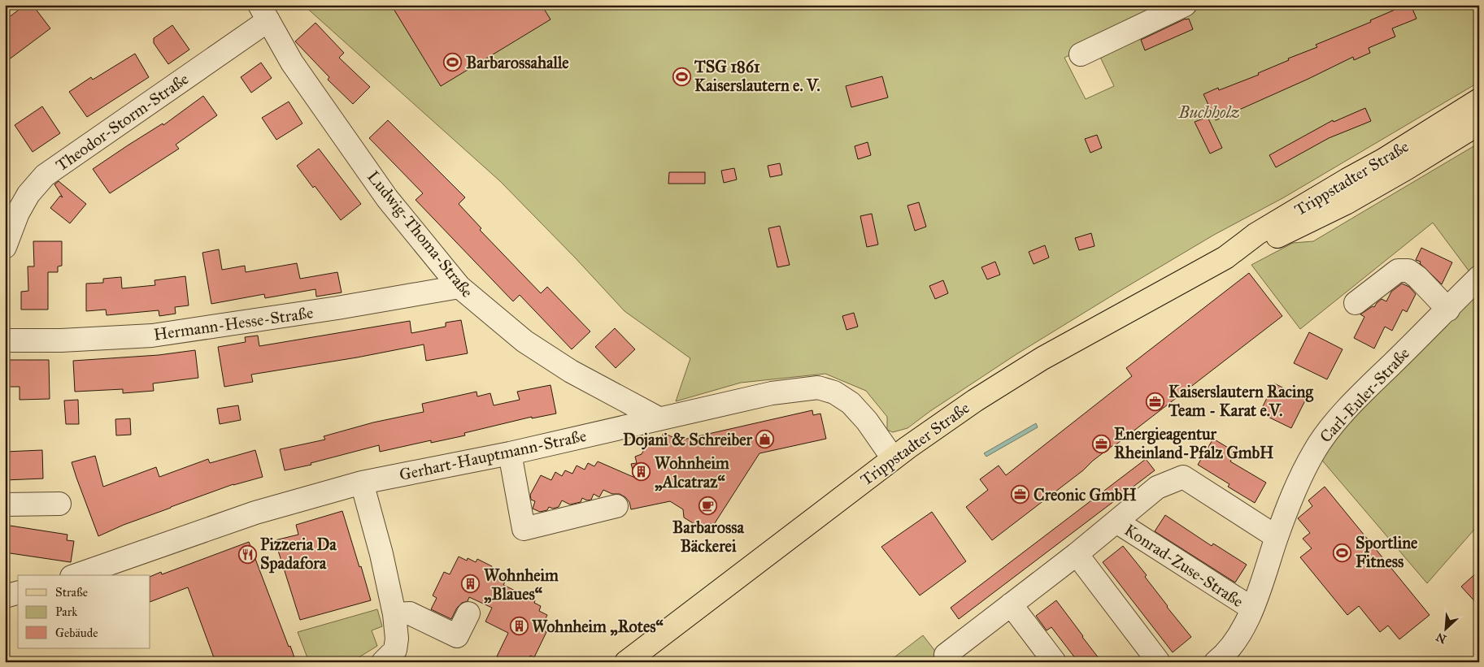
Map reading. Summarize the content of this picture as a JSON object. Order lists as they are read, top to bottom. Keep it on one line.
{"streets":{"main road":["Trippstadter Straße"],"street":["Theodor-Storm-Straße","Ludwig-Thoma-Straße","Hermann-Hesse-Straße","Carl-Euler-Straße","Gerhart-Hauptmann-Straße","Konrad-Zuse-Straße"]},"crossings":[["Theodor-Storm-Straße","Ludwig-Thoma-Straße"],["Trippstadter Straße","Gerhart-Hauptmann-Straße"],["Ludwig-Thoma-Straße","Hermann-Hesse-Straße"],["Ludwig-Thoma-Straße","Gerhart-Hauptmann-Straße"],["Carl-Euler-Straße","Konrad-Zuse-Straße"]],"parks":["Buchholz"],"places":{"sports":["Barbarossahalle","TSG 1861 Kaiserslautern e. V.","Sportline Fitness"],"office":["Kaiserslautern Racing Team - Karat e.V.","Energieagentur Rheinland-Pfalz GmbH","Creonic GmbH"],"shop":["Dojani & Schreiber"],"building":["Wohnheim „Alcatraz“","Wohnheim „Blaues“","Wohnheim „Rotes“"],"cafe":["Barbarossa Bäckerei"],"restaurant":["Pizzeria Da Spadafora"]},"legend":["Straße","Park","Gebäude"],"north":"bottom left"}
